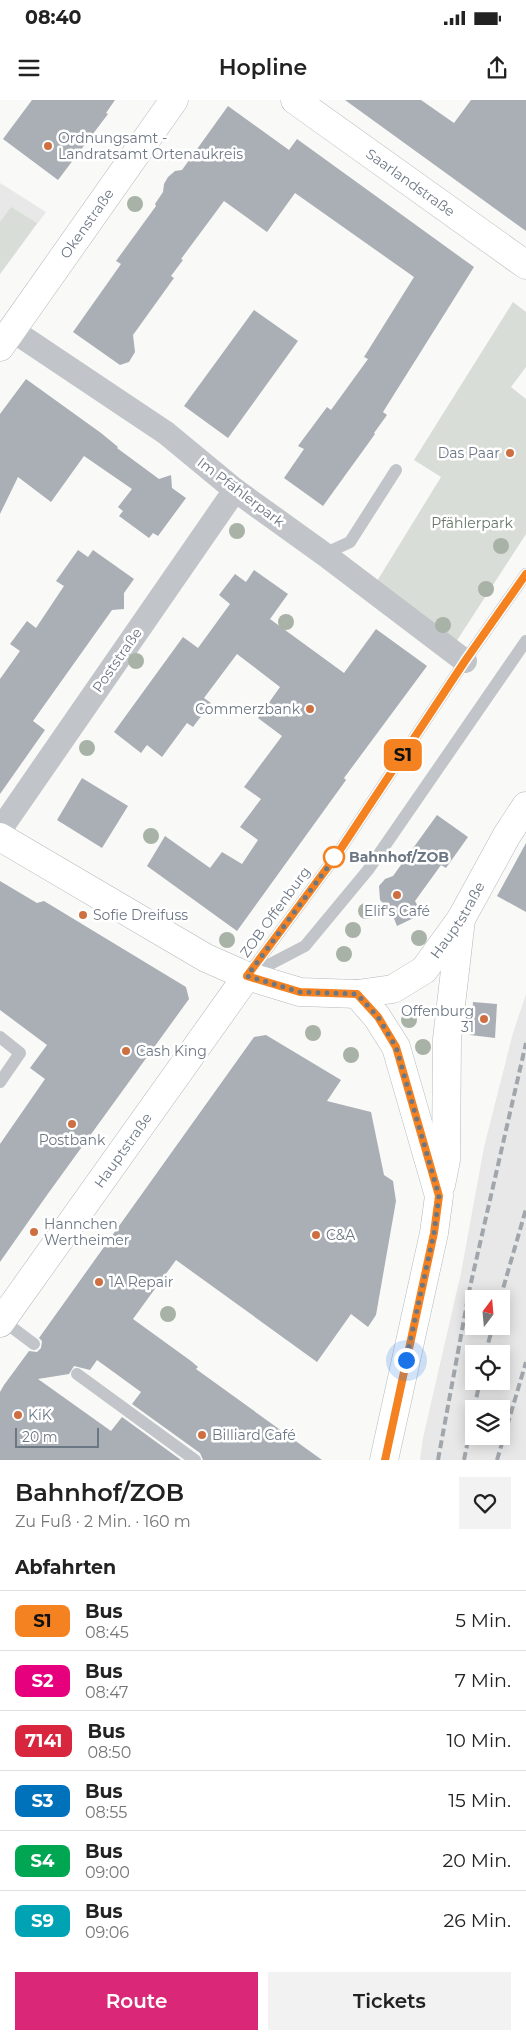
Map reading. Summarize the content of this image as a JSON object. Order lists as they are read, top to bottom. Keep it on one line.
{"streets":{"street":["Saarlandstraße","Okenstraße","Im Pfählerpark","Poststraße","Hauptstraße"],"lane":["ZOB Offenburg"]},"crossings":[["Okenstraße","Im Pfählerpark"],["Im Pfählerpark","Poststraße"],["Im Pfählerpark","ZOB Offenburg"],["ZOB Offenburg","Hauptstraße"]],"parks":["Pfählerpark"],"places":["Ordnungsamt - Landratsamt Ortenaukreis","Das Paar","Commerzbank","Bahnhof/ZOB","Elif's Café","Sofie Dreifuss","Offenburg 31","Cash King","Postbank","Hannchen Wertheimer","C&A","1A Repair","KiK","Billiard Café"],"lines":["bus line S1"],"scale_bar":"20 m","north":"top","page":{"status":"08:40","header":"Hopline","on_map":"S1","scale":"20 m","heading":[["Bahnhof/ZOB","Zu Fuß · 2 Min. · 160 m"],"Abfahrten"],"list":[{"mark":"S1","name":"Bus","note":"08:45","value":"5 Min."},{"mark":"S2","name":"Bus","note":"08:47","value":"7 Min."},{"mark":"7141","name":"Bus","note":"08:50","value":"10 Min."},{"mark":"S3","name":"Bus","note":"08:55","value":"15 Min."},{"mark":"S4","name":"Bus","note":"09:00","value":"20 Min."},{"mark":"S9","name":"Bus","note":"09:06","value":"26 Min."}],"buttons":["Route","Tickets"]}}
